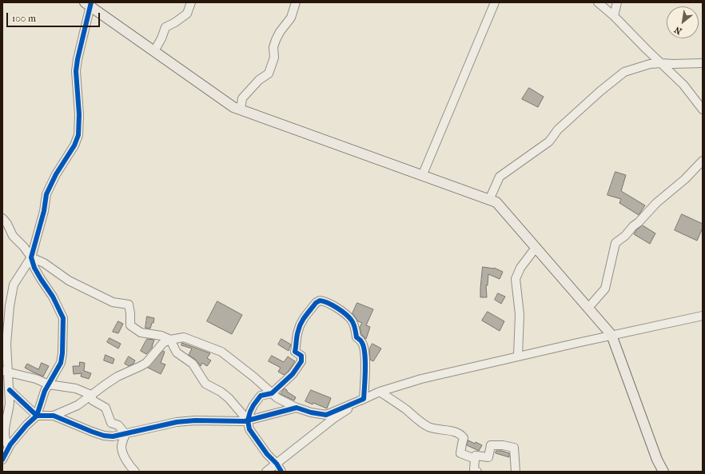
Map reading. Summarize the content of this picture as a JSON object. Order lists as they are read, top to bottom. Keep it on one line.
{"scale_bar":"100 m","north":"bottom left"}
